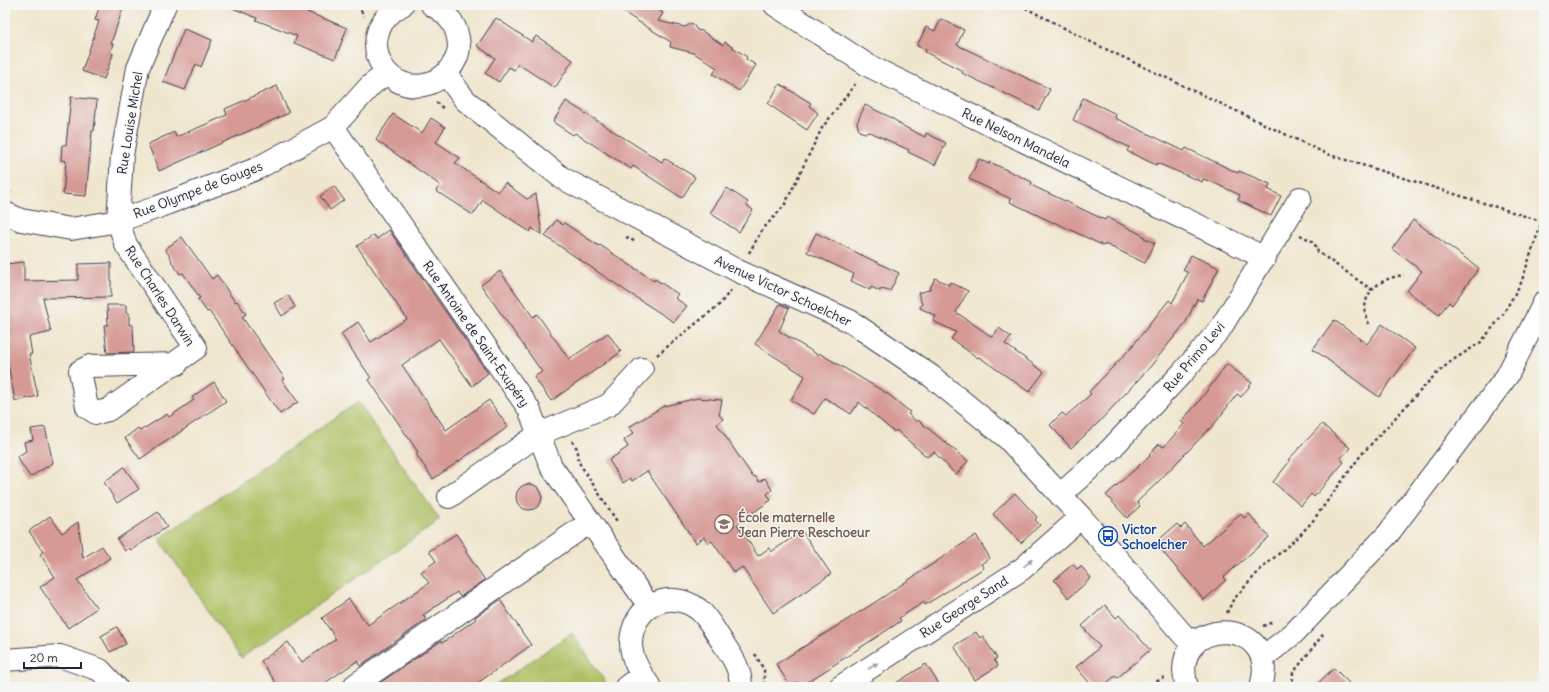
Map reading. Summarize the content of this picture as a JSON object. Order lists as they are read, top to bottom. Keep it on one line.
{"streets":{"street":["Rue Louise Michel","Rue Nelson Mandela","Rue Olympe de Gouges","Avenue Victor Schoelcher","Rue Charles Darwin","Rue Antoine de Saint-Exupéry","Rue Primo Levi","Rue George Sand"]},"crossings":[["Rue Louise Michel","Rue Olympe de Gouges"],["Rue Louise Michel","Rue Charles Darwin"],["Rue Nelson Mandela","Rue Primo Levi"],["Rue Olympe de Gouges","Rue Charles Darwin"],["Rue Olympe de Gouges","Rue Antoine de Saint-Exupéry"],["Avenue Victor Schoelcher","Rue Primo Levi"],["Avenue Victor Schoelcher","Rue George Sand"]],"one_way":["Rue George Sand"],"places":{"school or university":["École maternelle Jean Pierre Reschoeur"],"bus stop":["Victor Schoelcher"]},"scale_bar":"20 m"}
